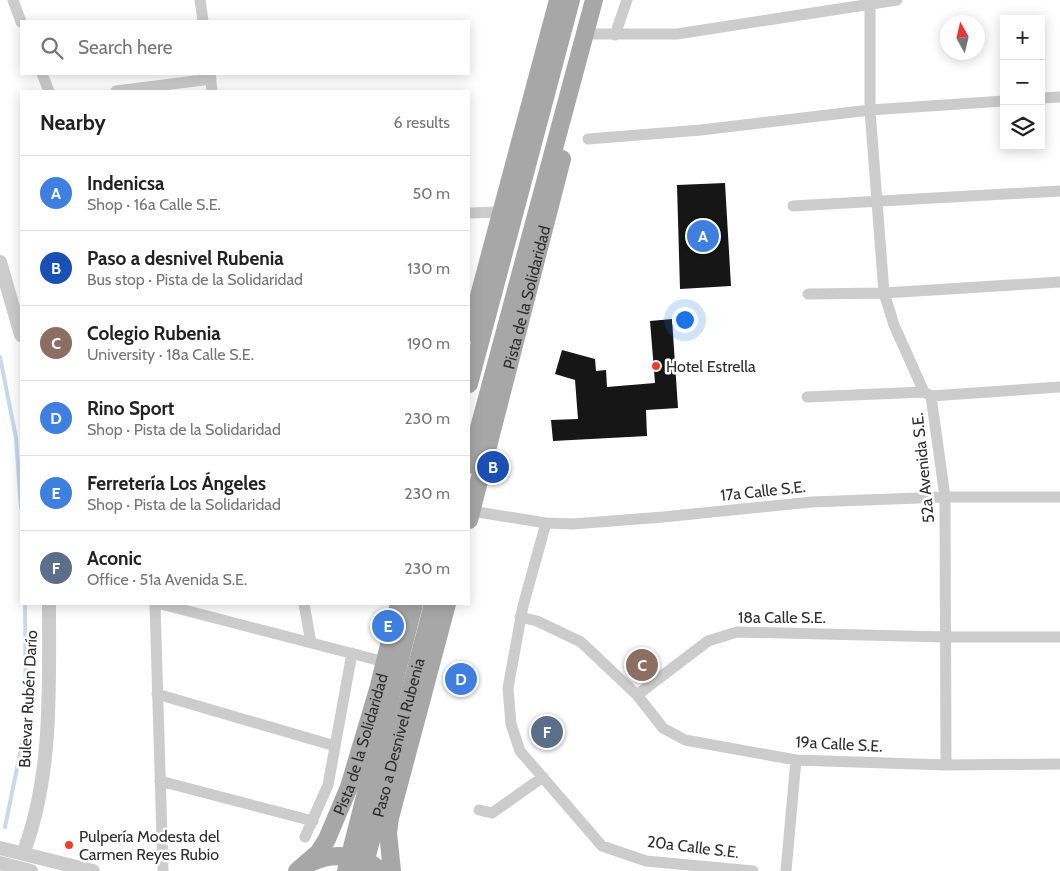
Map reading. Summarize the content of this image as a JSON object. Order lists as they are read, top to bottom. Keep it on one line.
{"streets":{"main road":["Pista de la Solidaridad","Paso a Desnivel Rubenia"],"street":["52a Avenida S.E.","17a Calle S.E.","18a Calle S.E.","Bulevar Rubén Darío","19a Calle S.E.","20a Calle S.E."]},"crossings":[["Pista de la Solidaridad","17a Calle S.E."],["52a Avenida S.E.","17a Calle S.E."],["52a Avenida S.E.","18a Calle S.E."],["52a Avenida S.E.","19a Calle S.E."],["17a Calle S.E.","20a Calle S.E."],["18a Calle S.E.","19a Calle S.E."]],"places":["Hotel Estrella","Pulpería Modesta del Carmen Reyes Rubio"],"north":"top","page":{"map_buttons":["+","−"],"search":"Search here","heading":["Nearby","6 results"],"list":[{"mark":"A","name":"Indenicsa","note":"Shop · 16a Calle S.E.","value":"50 m"},{"mark":"B","name":"Paso a desnivel Rubenia","note":"Bus stop · Pista de la Solidaridad","value":"130 m"},{"mark":"C","name":"Colegio Rubenia","note":"University · 18a Calle S.E.","value":"190 m"},{"mark":"D","name":"Rino Sport","note":"Shop · Pista de la Solidaridad","value":"230 m"},{"mark":"E","name":"Ferretería Los Ángeles","note":"Shop · Pista de la Solidaridad","value":"230 m"},{"mark":"F","name":"Aconic","note":"Office · 51a Avenida S.E.","value":"230 m"}],"pins":["A","B","E","C","D","F"]}}
